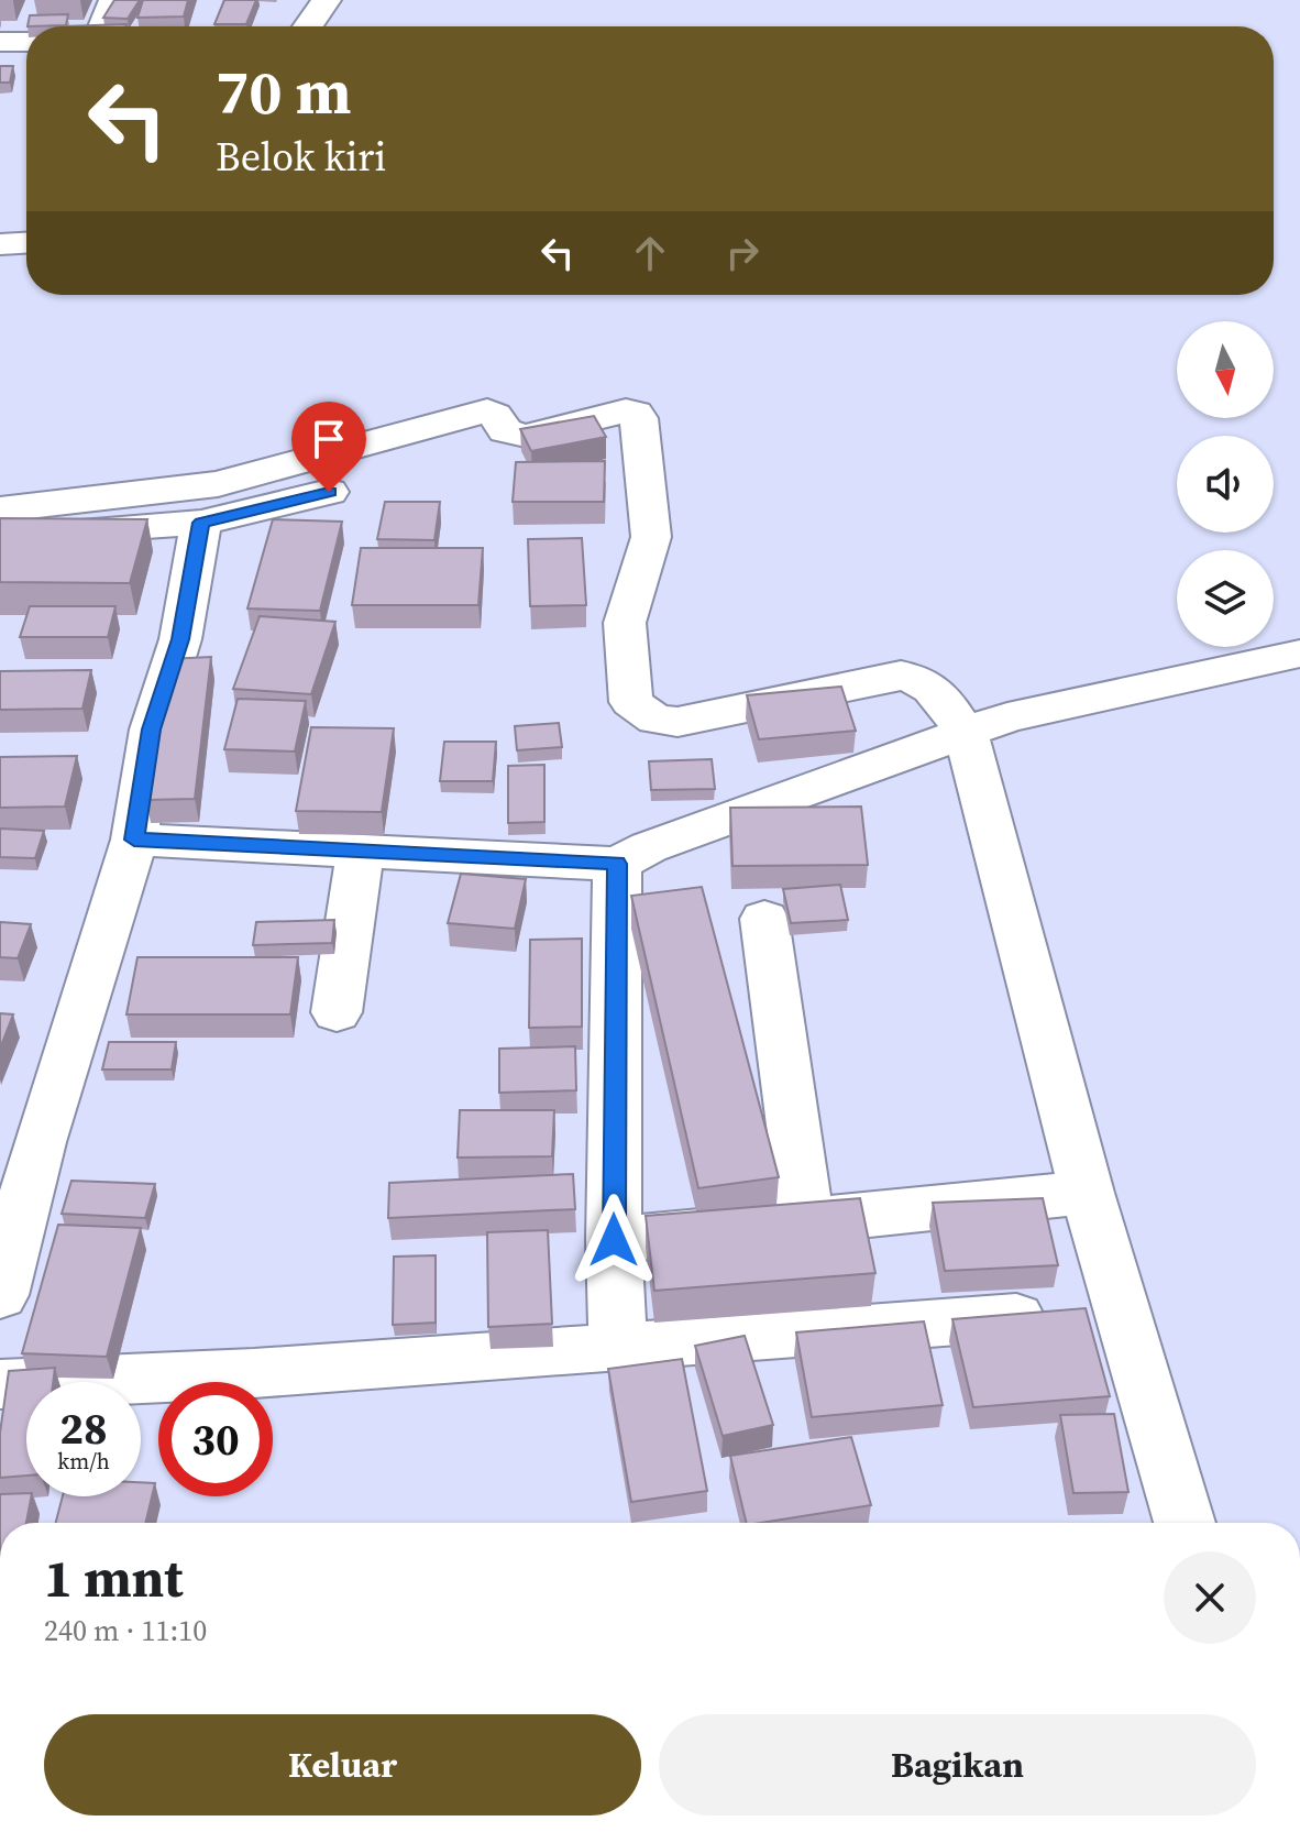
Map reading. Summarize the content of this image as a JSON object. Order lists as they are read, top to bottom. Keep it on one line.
{"north":"bottom","page":{"turn":["70 m","Belok kiri"],"speed":"28 km/h","limit":"30","heading":["1 mnt","240 m · 11:10"],"buttons":["Keluar","Bagikan"]}}
